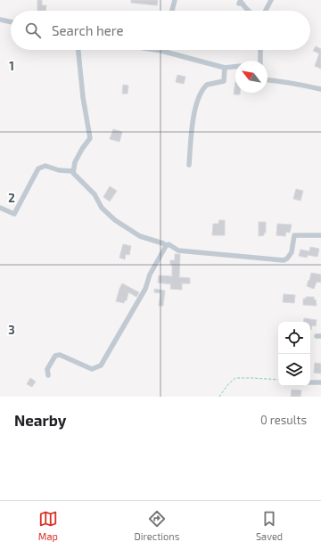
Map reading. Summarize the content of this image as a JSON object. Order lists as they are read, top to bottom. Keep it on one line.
{"north":"top left","page":{"search":"Search here","heading":["Nearby","0 results"],"nav":["Map","Directions","Saved"]},"grid":{"rows":["1","2","3"]}}
